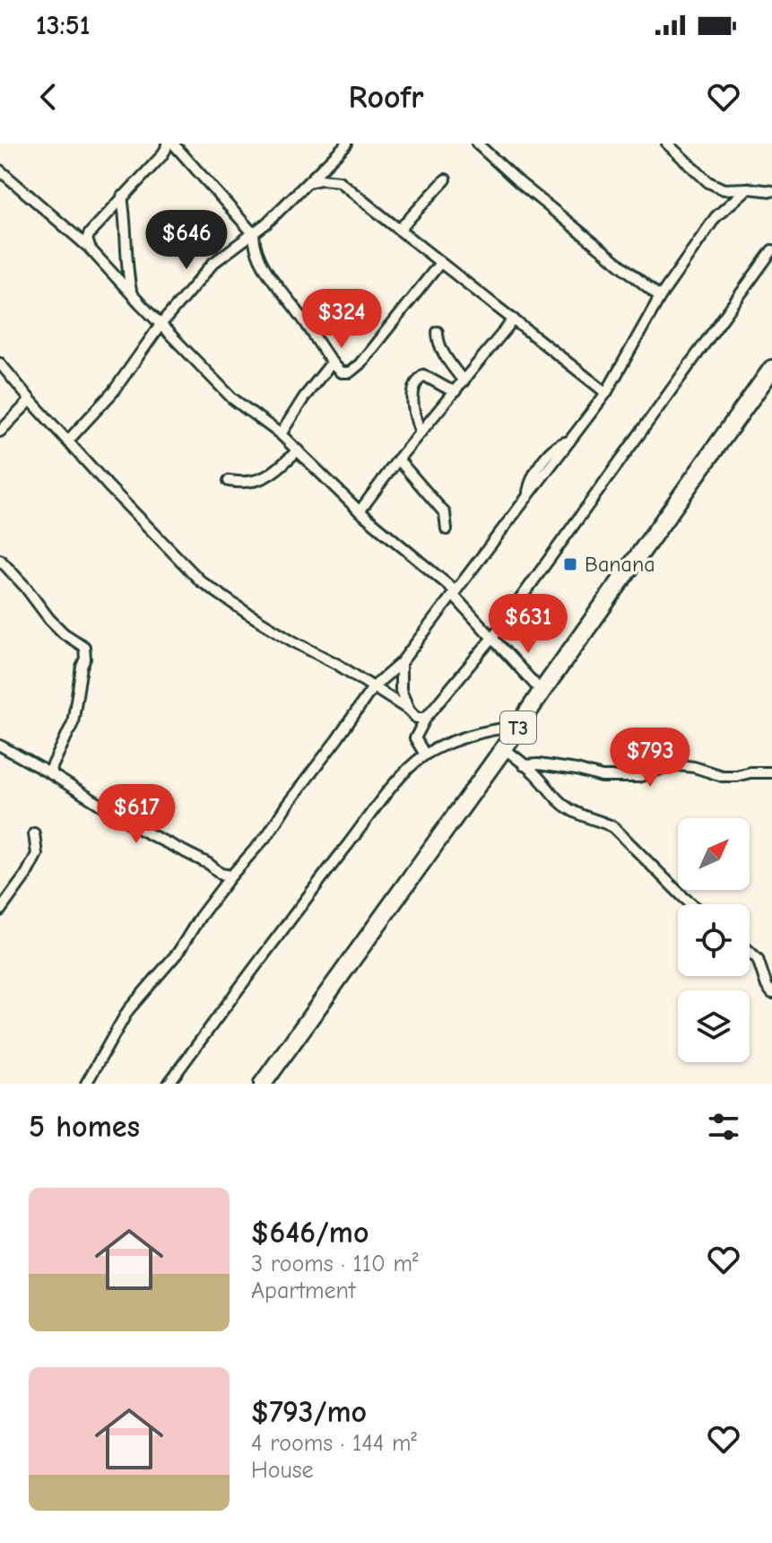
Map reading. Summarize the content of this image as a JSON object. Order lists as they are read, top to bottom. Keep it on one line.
{"streets":{"highway":["T3"]},"places":{"transit":["Banana"]},"north":"top right","page":{"status":"13:51","header":"Roofr","price":["$646","$324","$631","$793","$617"],"heading":"5 homes","list":[{"name":"$646/mo","note":"3 rooms · 110 m² · Apartment"},{"name":"$793/mo","note":"4 rooms · 144 m² · House"}]}}
